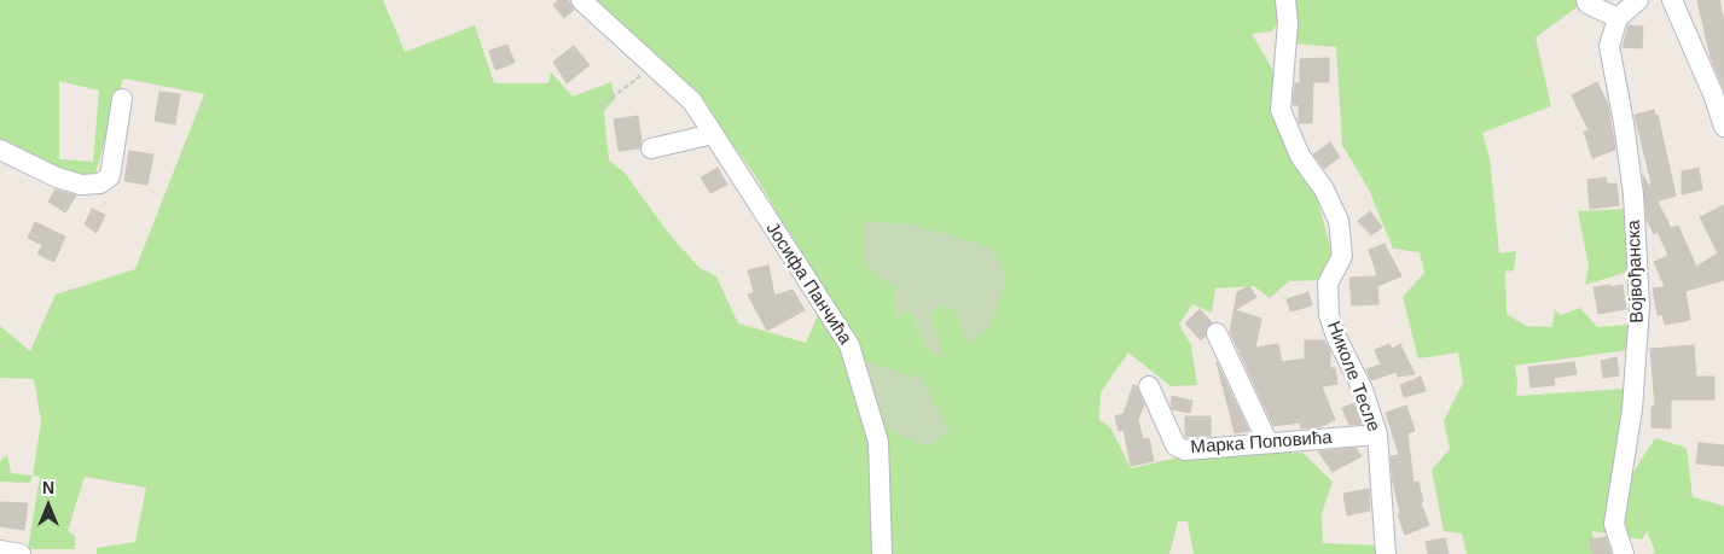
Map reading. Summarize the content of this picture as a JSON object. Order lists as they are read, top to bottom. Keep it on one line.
{"streets":{"street":["Војвођанска","Јосифа Панчића","Николе Тесле","Марка Поповића"]},"crossings":[["Николе Тесле","Марка Поповића"]],"north":"top"}
